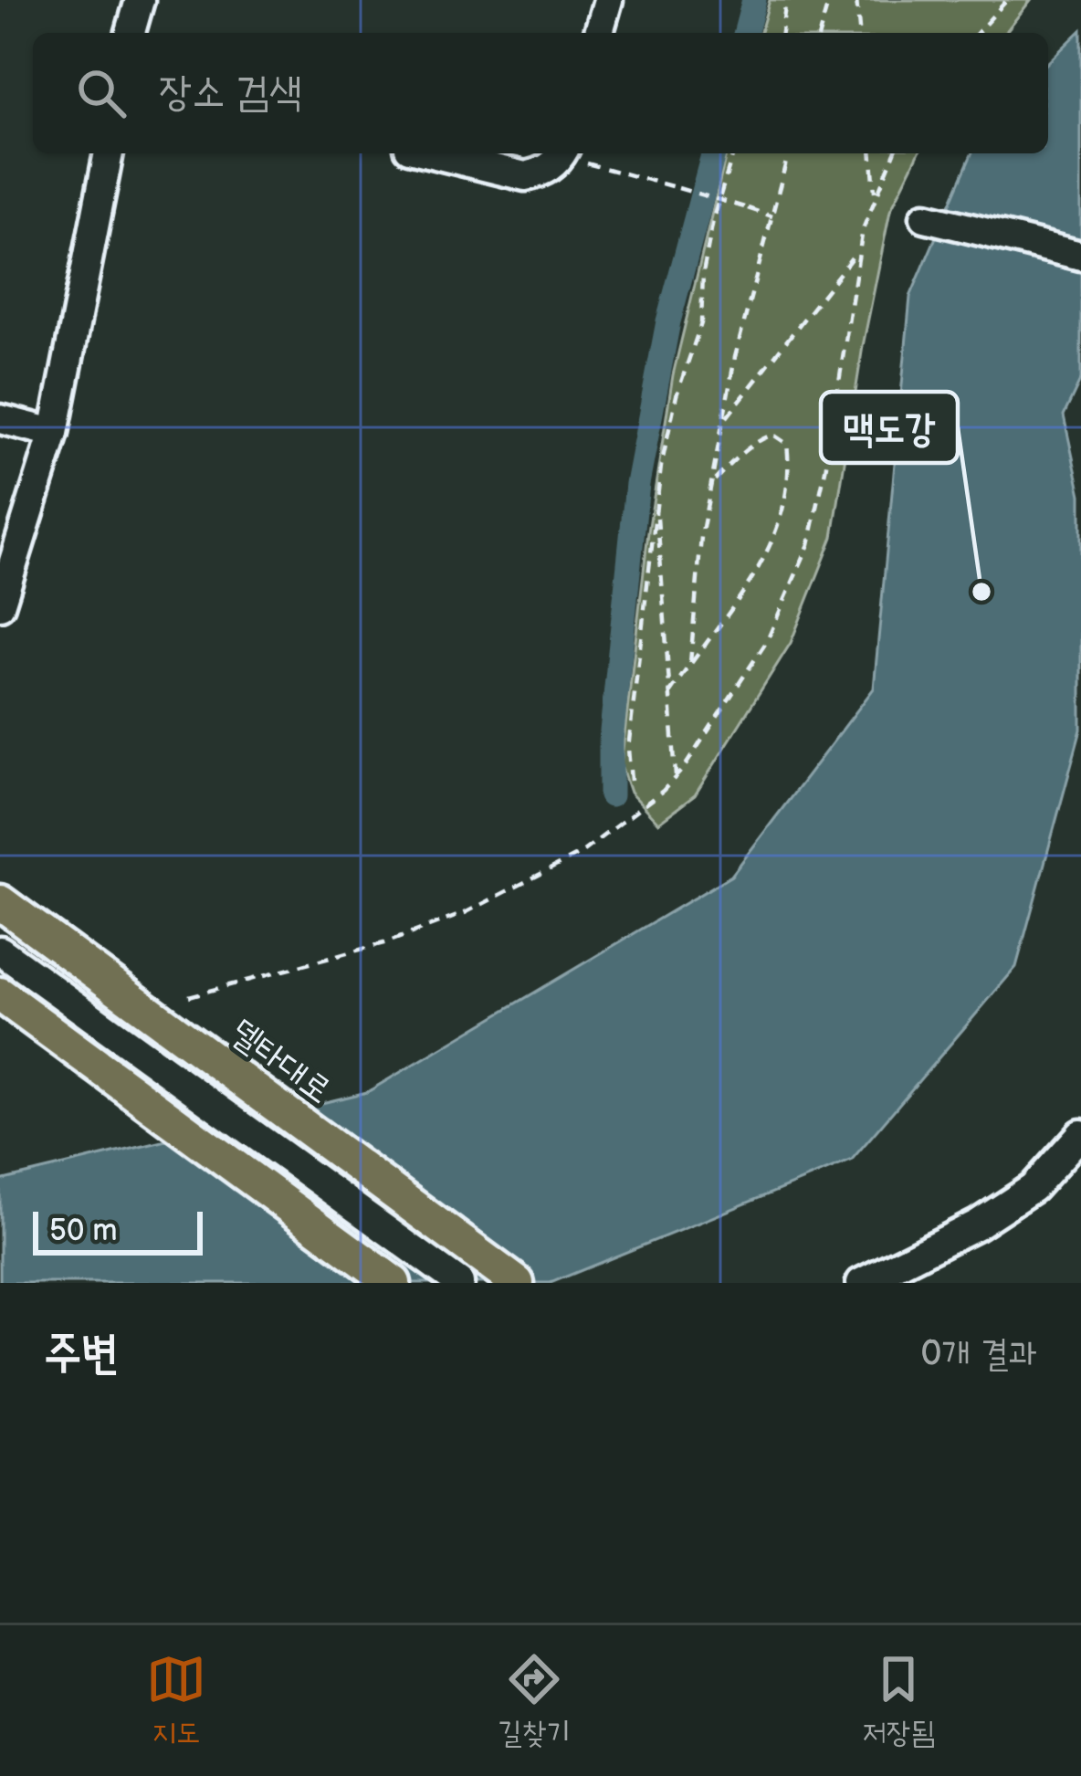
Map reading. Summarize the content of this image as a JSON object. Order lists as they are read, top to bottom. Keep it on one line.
{"streets":{"main road":["델타대로"]},"places":["맥도강"],"scale_bar":"50 m","page":{"search":"장소 검색","scale":"50 m","heading":["주변","0개 결과"],"nav":["지도","길찾기","저장됨"]}}
